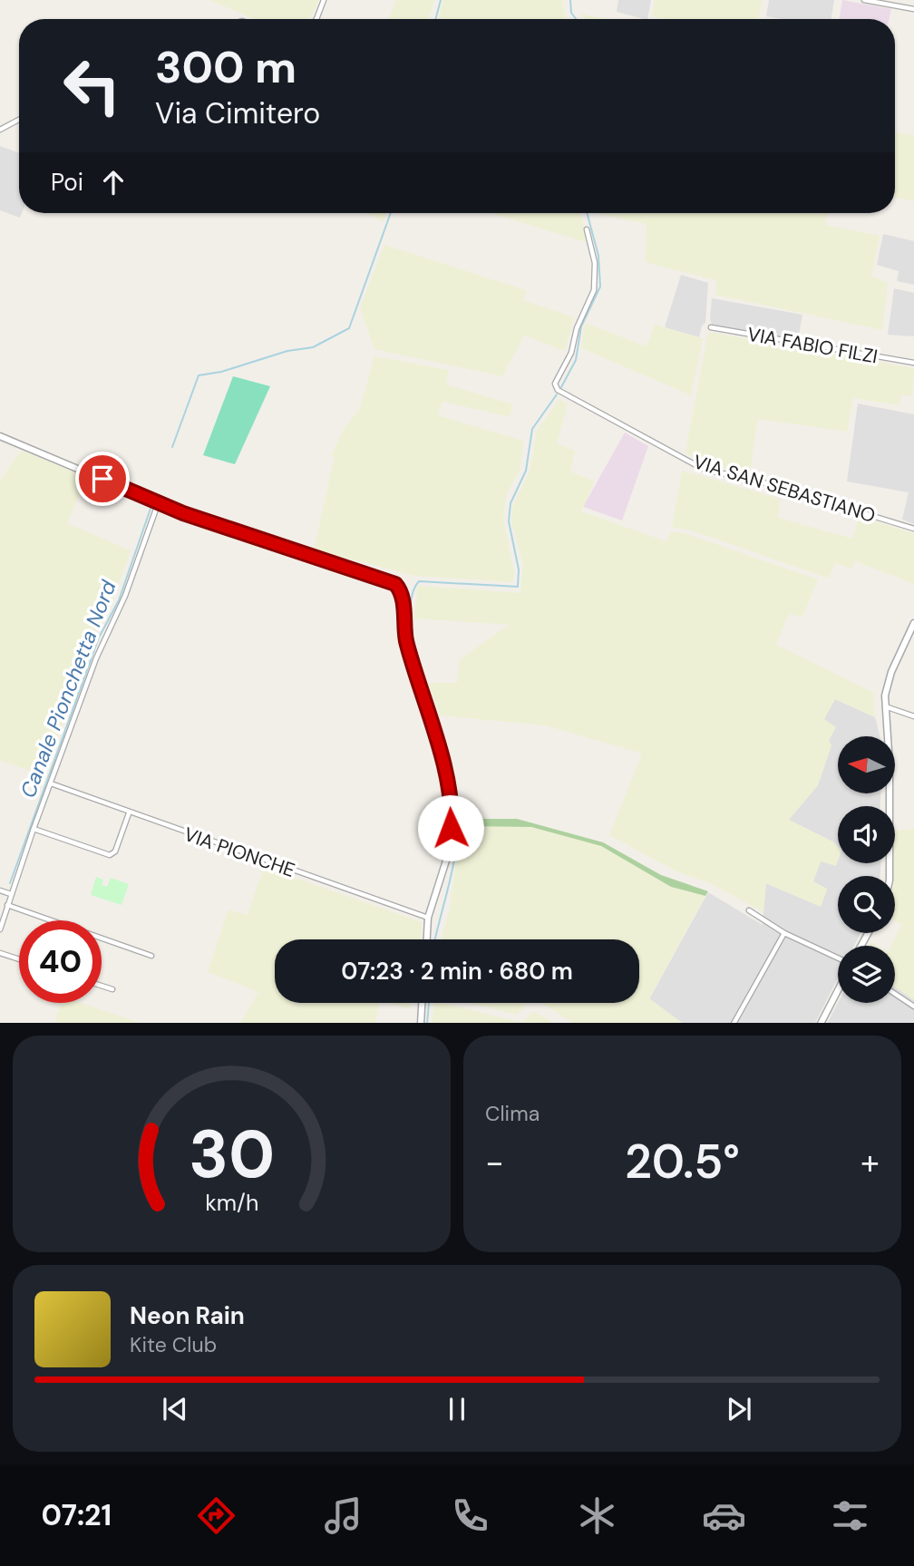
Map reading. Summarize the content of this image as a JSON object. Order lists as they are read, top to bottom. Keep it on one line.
{"streets":{"street":["VIA FABIO FILZI","VIA SAN SEBASTIANO","VIA PIONCHE"]},"water":["Canale Pionchetta Nord"],"north":"left","page":{"turn":["300 m","Via Cimitero"],"then":"Poi","limit":"40","trip":"07:23 · 2 min · 680 m","tile":"Clima","heat":["−","20.5°","+"],"song":["Neon Rain","Kite Club"],"tabs":"07:21","gauge":["30","km/h"]}}
